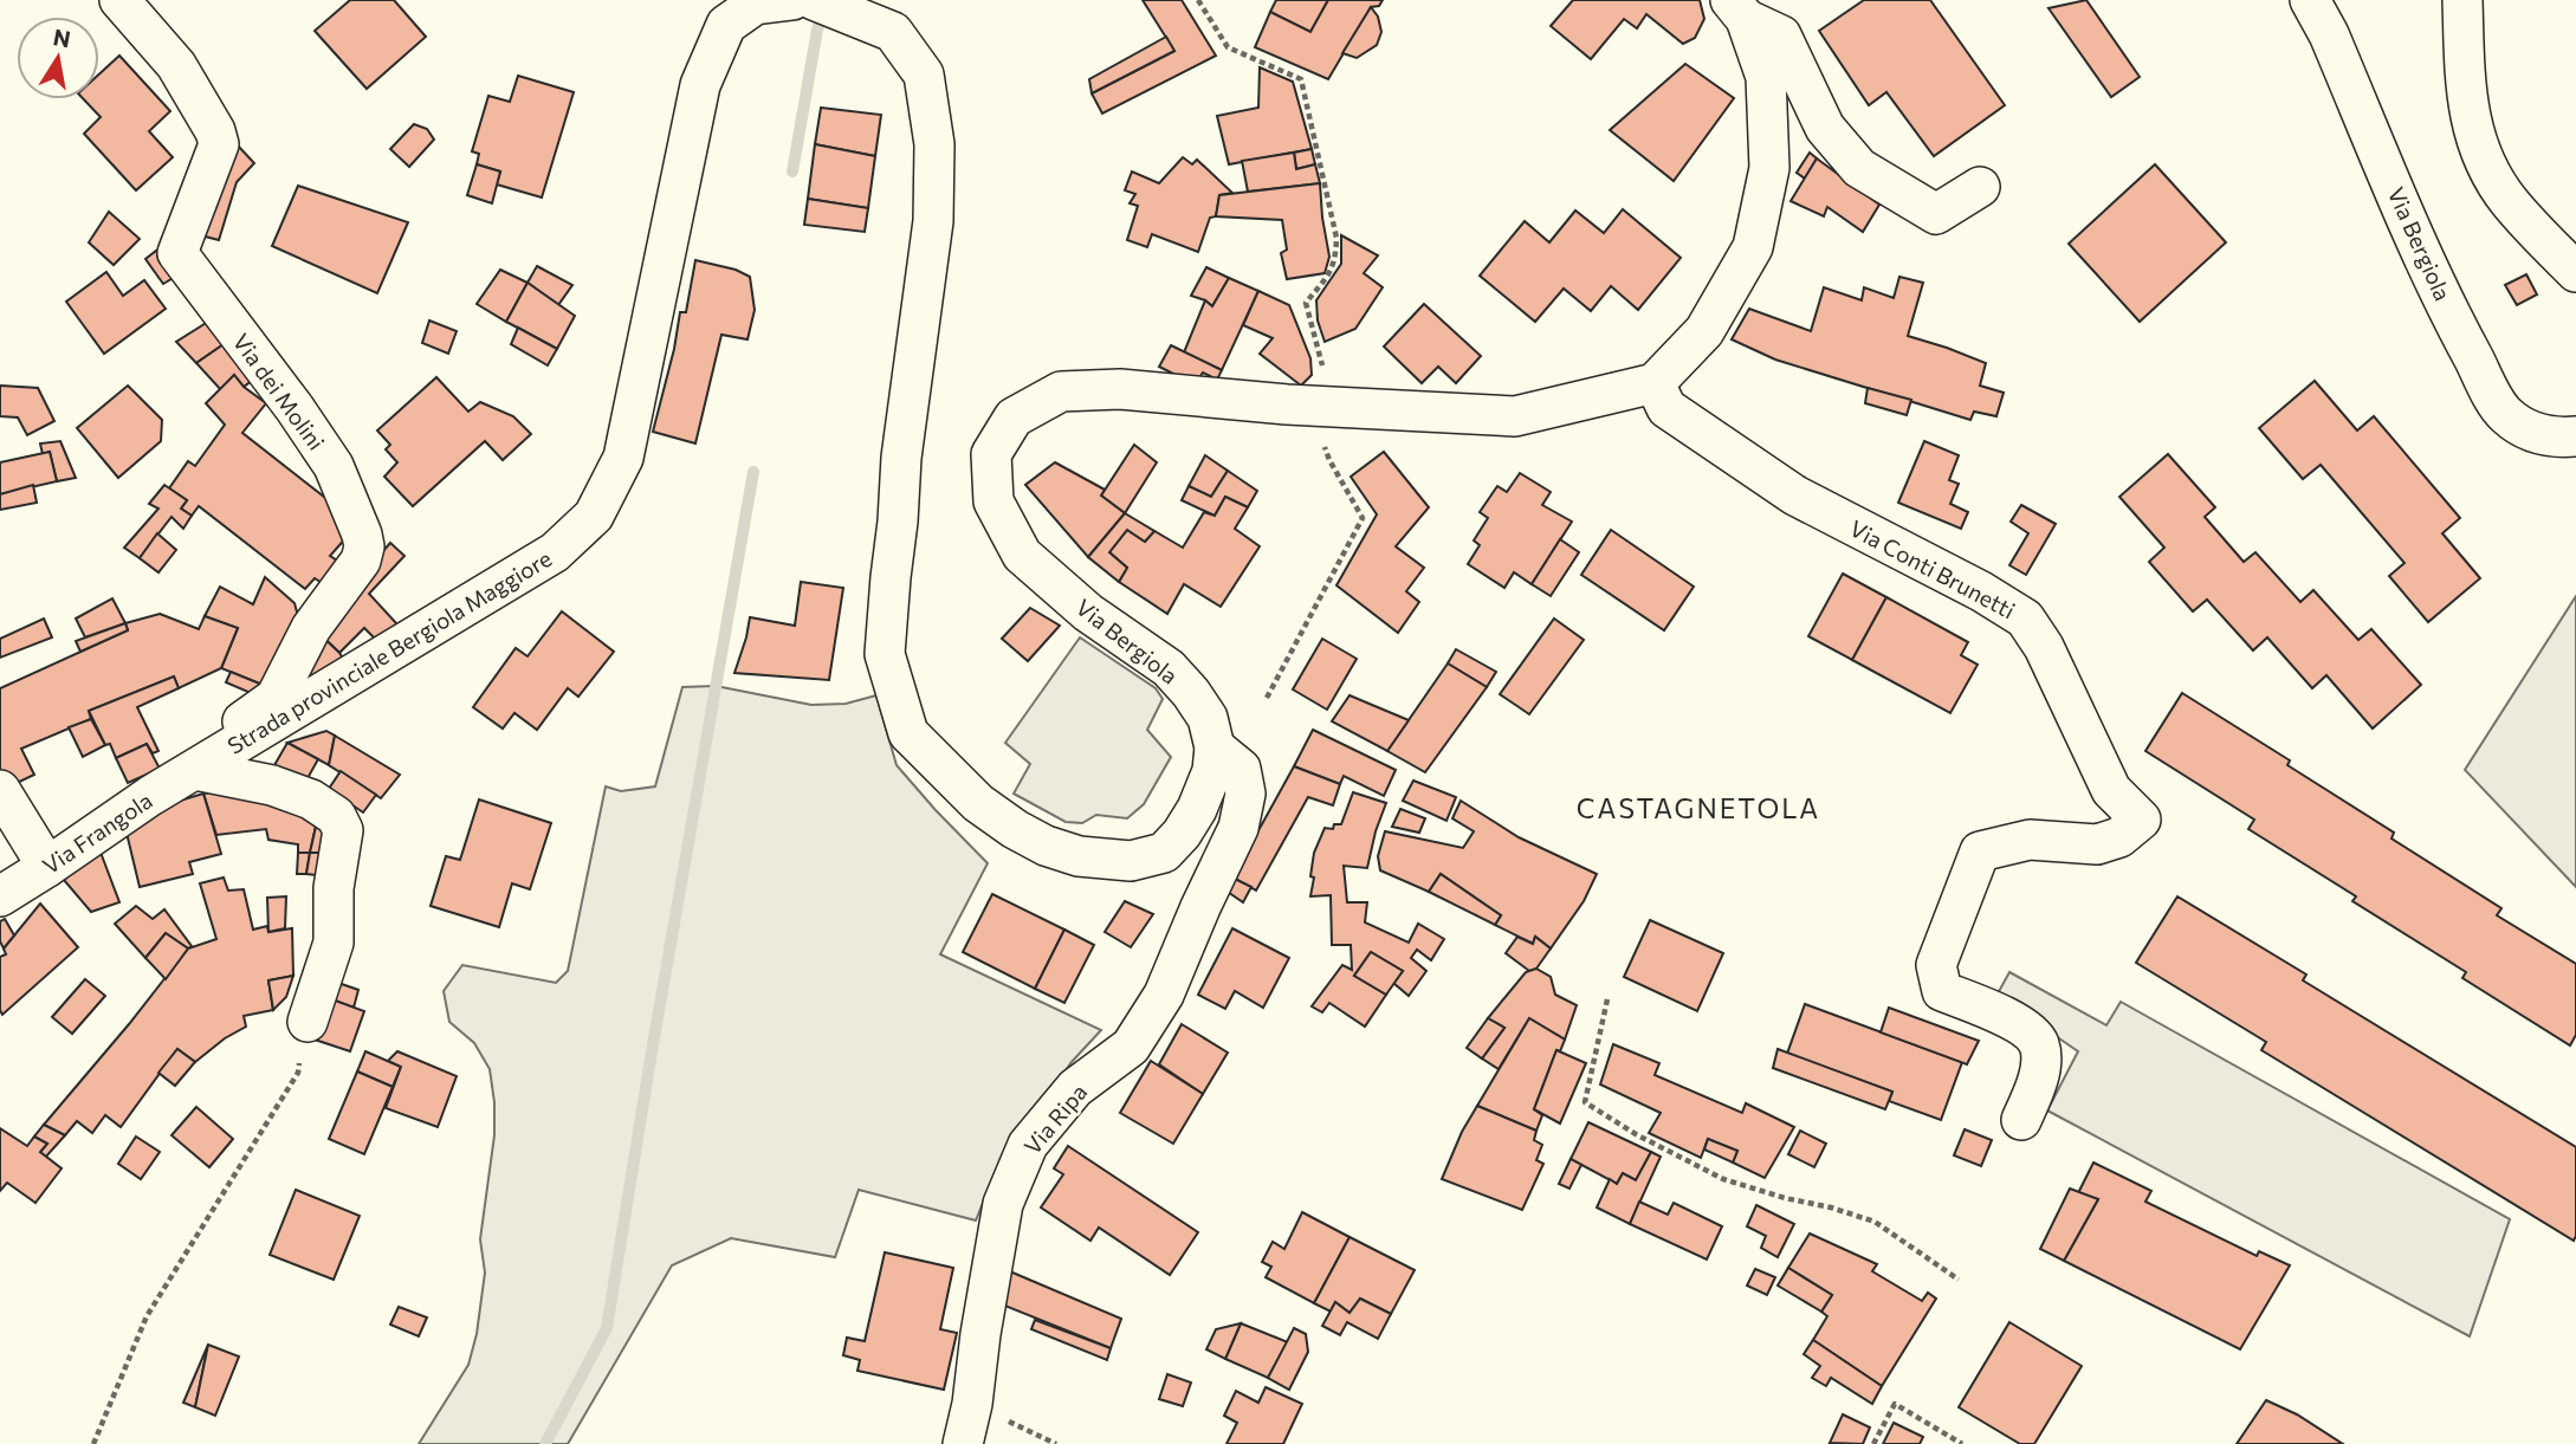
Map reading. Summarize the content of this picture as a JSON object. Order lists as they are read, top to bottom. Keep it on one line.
{"streets":{"street":["Via Bergiola","Via dei Molini","Via Conti Brunetti","Strada provinciale Bergiola Maggiore","Via Frangola","Via Ripa"]},"crossings":[["Via Bergiola","Via Conti Brunetti"],["Via Bergiola","Via Ripa"],["Via dei Molini","Strada provinciale Bergiola Maggiore"],["Via dei Molini","Via Frangola"],["Strada provinciale Bergiola Maggiore","Via Frangola"]],"districts":["CASTAGNETOLA"],"north":"top"}
